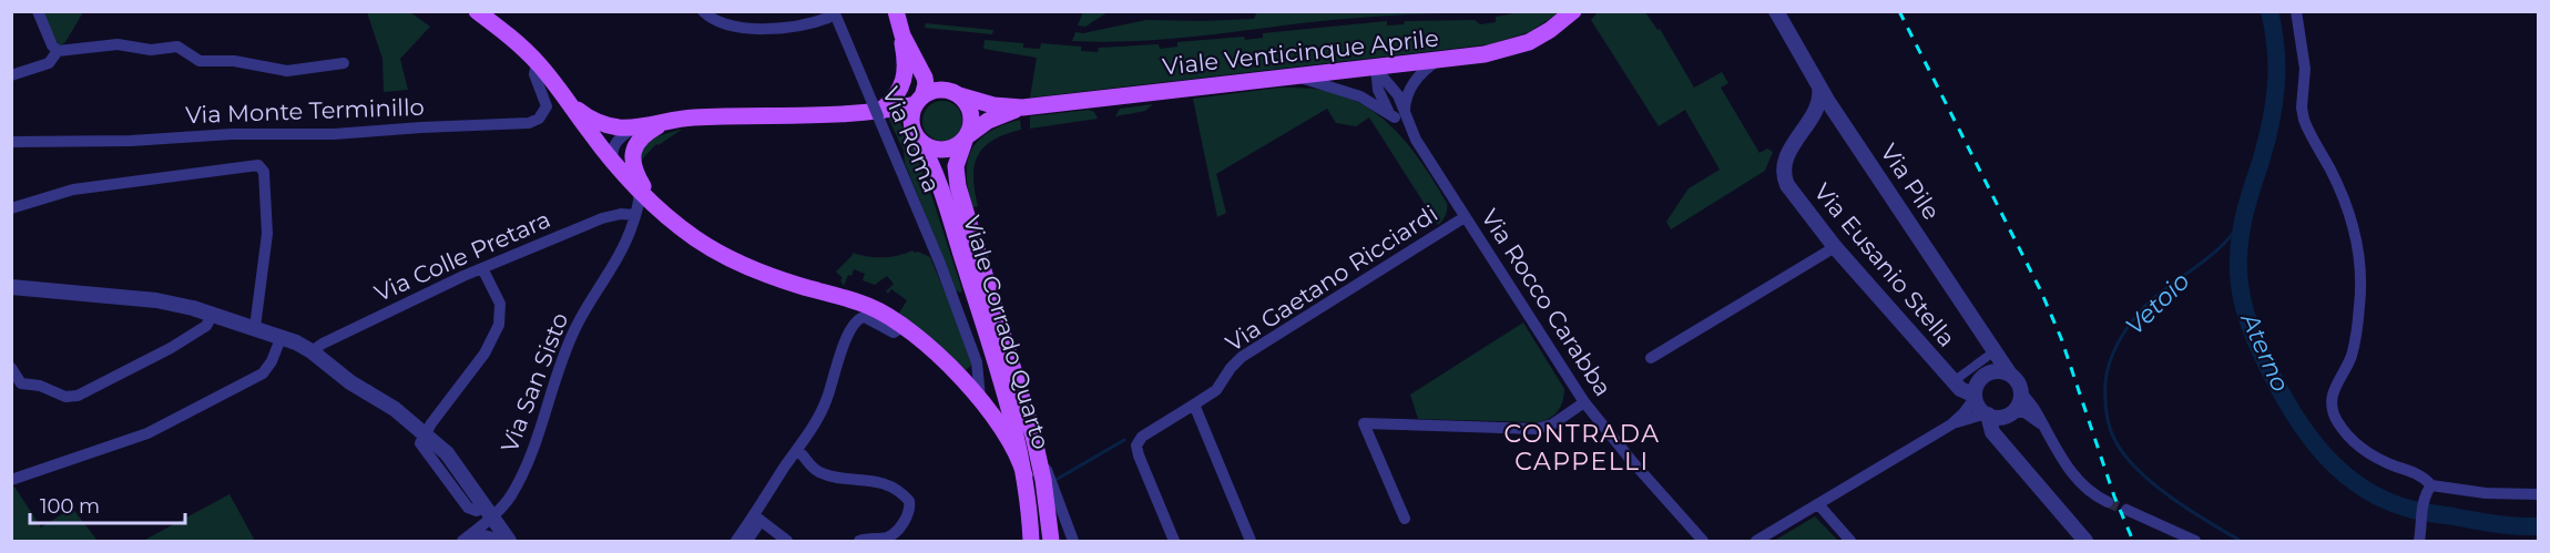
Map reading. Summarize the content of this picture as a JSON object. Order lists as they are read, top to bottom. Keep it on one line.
{"streets":{"main road":["Viale Venticinque Aprile","Viale Corrado Quarto"],"street":["Via Monte Terminillo","Via Roma","Via Pile","Via Colle Pretara","Via Eusanio Stella","Via Gaetano Ricciardi","Via Rocco Carabba","Via San Sisto"]},"crossings":[["Viale Venticinque Aprile","Via Rocco Carabba"],["Viale Venticinque Aprile","Viale Corrado Quarto"],["Via Pile","Via Eusanio Stella"],["Via Colle Pretara","Via San Sisto"],["Via Gaetano Ricciardi","Via Rocco Carabba"]],"districts":["CONTRADA CAPPELLI"],"water":["Vetoio","Aterno"],"scale_bar":"100 m"}
